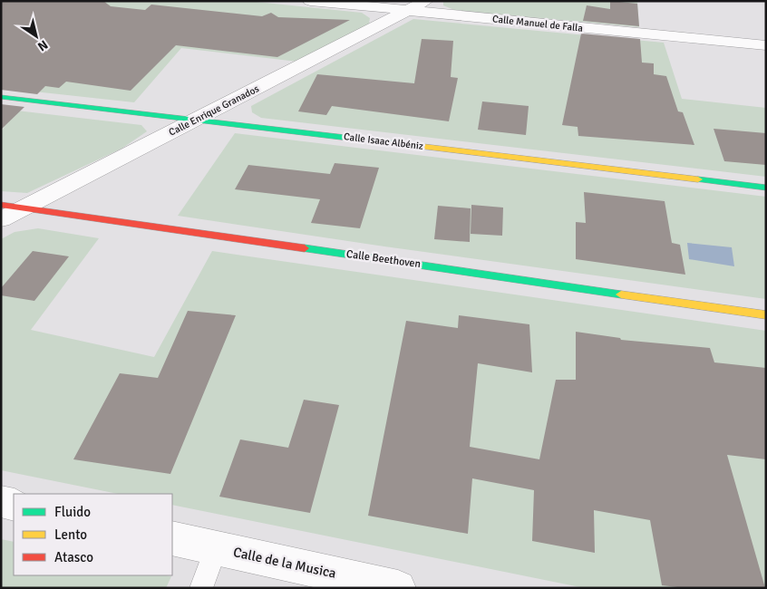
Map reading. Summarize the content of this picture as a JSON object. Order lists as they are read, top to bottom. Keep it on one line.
{"streets":{"street":["Calle Manuel de Falla","Calle Enrique Granados","Calle Isaac Albéniz","Calle Beethoven","Calle de la Musica"]},"crossings":[["Calle Manuel de Falla","Calle Enrique Granados"],["Calle Enrique Granados","Calle Isaac Albéniz"],["Calle Enrique Granados","Calle Beethoven"]],"legend":["Fluido","Lento","Atasco"],"north":"bottom right"}
